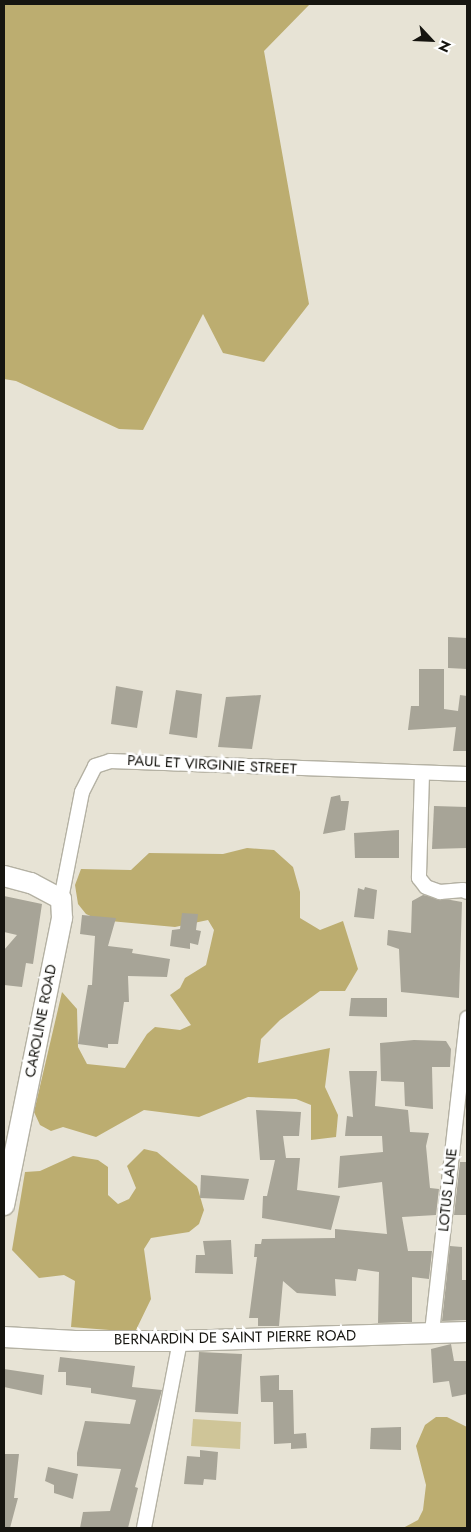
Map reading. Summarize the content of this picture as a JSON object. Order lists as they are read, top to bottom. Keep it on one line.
{"streets":{"main road":["CAROLINE ROAD","BERNARDIN DE SAINT PIERRE ROAD"],"street":["PAUL ET VIRGINIE STREET","LOTUS LANE"]},"crossings":[["PAUL ET VIRGINIE STREET","CAROLINE ROAD"],["LOTUS LANE","BERNARDIN DE SAINT PIERRE ROAD"]],"north":"bottom right"}
